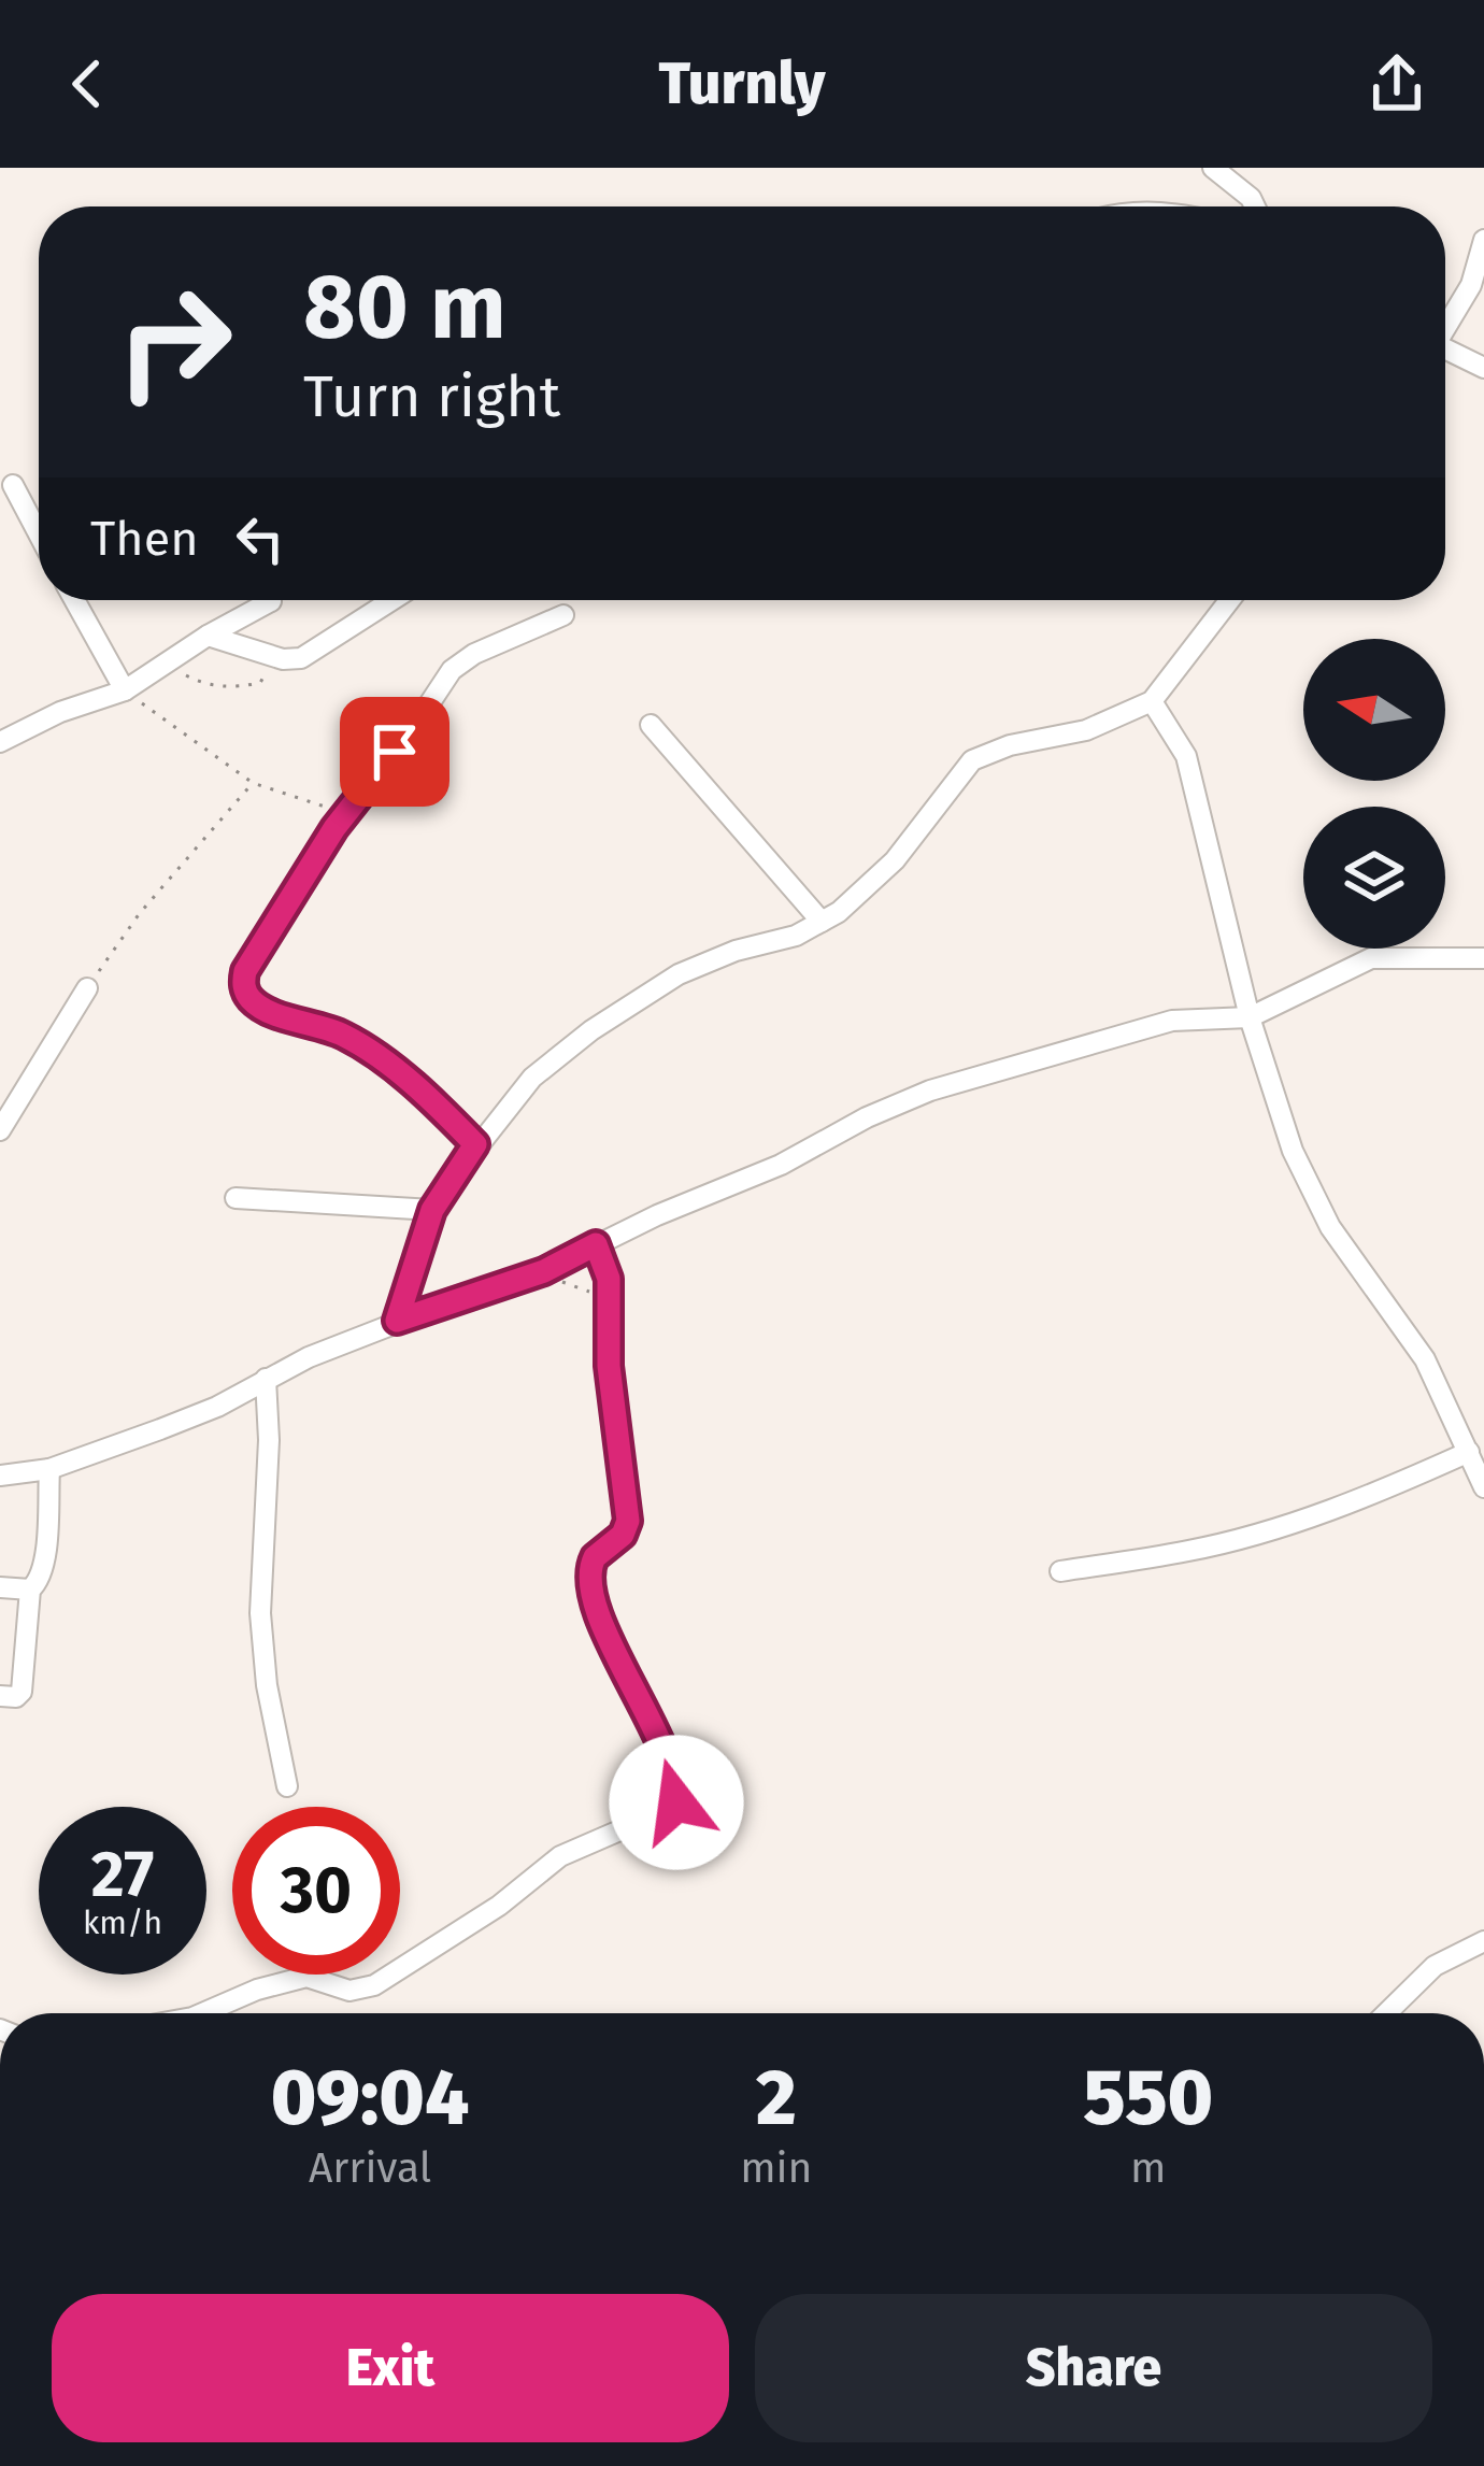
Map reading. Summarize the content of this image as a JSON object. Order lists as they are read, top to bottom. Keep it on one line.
{"north":"left","page":{"header":"Turnly","turn":["80 m","Turn right"],"then":"Then","speed":"27 km/h","limit":"30","eta":["09:04","Arrival","2","min","550","m"],"buttons":["Exit","Share"]}}
